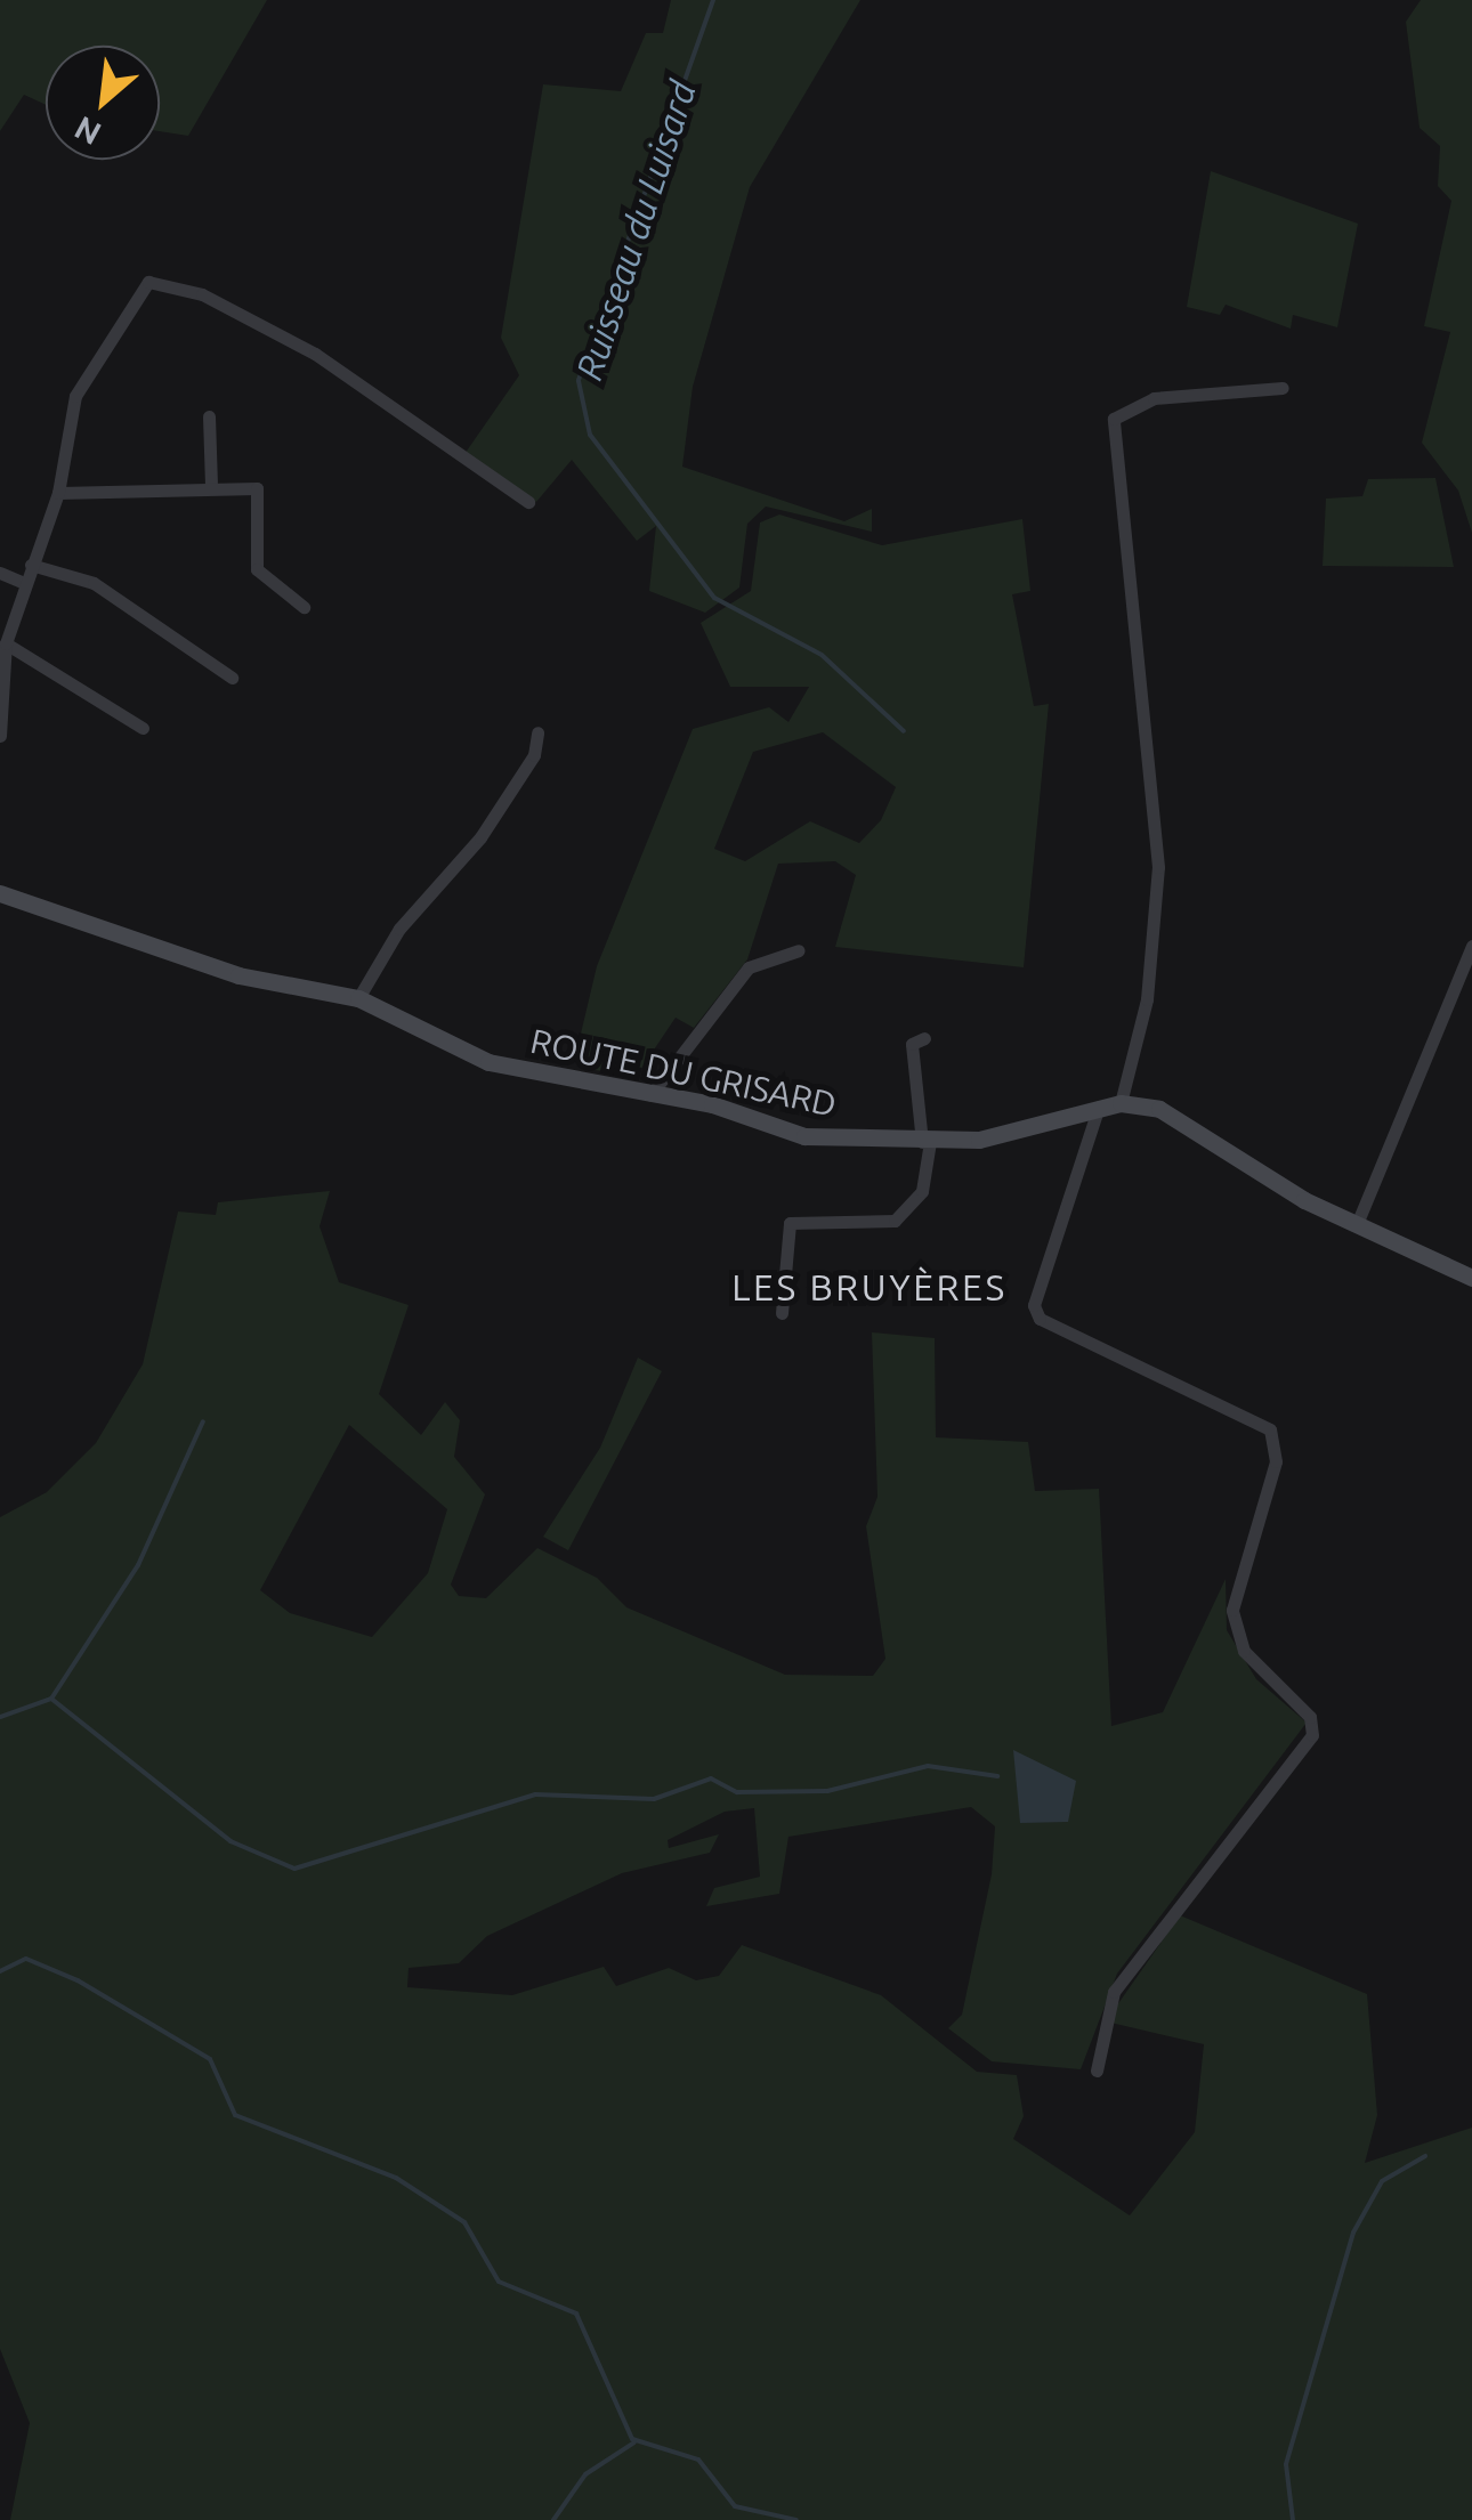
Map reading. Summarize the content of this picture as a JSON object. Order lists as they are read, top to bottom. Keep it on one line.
{"streets":{"street":["ROUTE DU GRISARD"]},"districts":["LES BRUYÈRES"],"water":["Ruisseau du Luisard"],"north":"bottom left"}
